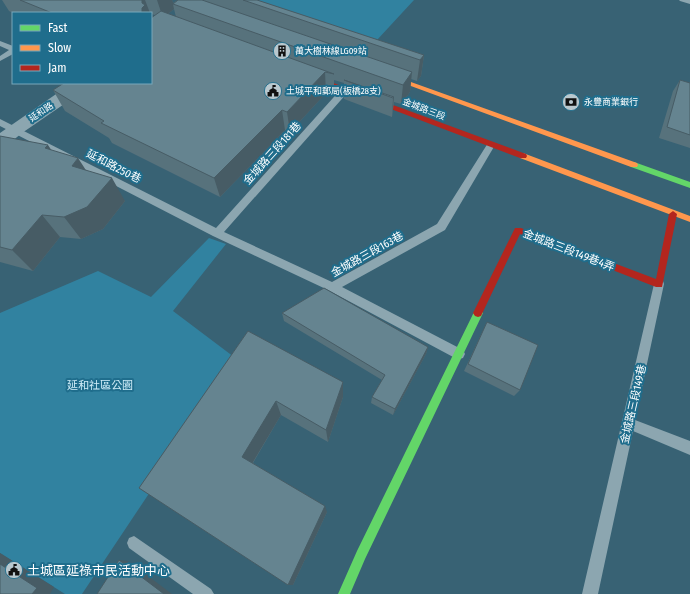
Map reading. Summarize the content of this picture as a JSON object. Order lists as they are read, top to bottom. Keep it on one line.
{"streets":{"main road":["金城路三段","金城路三段149巷4弄","金城路三段149巷"],"street":["延和路"],"lane":["金城路三段181巷","延和路250巷","金城路三段163巷"]},"crossings":[["金城路三段","金城路三段181巷"],["金城路三段","金城路三段163巷"],["金城路三段","金城路三段149巷"],["延和路","延和路250巷"],["金城路三段181巷","延和路250巷"],["金城路三段181巷","金城路三段163巷"],["延和路250巷","金城路三段163巷"],["金城路三段149巷4弄","金城路三段149巷"]],"parks":["延和社區公園"],"places":{"building":["萬大樹林線LG09站"],"public building":["土城平和郵局(板橋28支)","土城區延祿市民活動中心"],"bank":["永豐商業銀行"]},"legend":["Fast","Slow","Jam"]}
